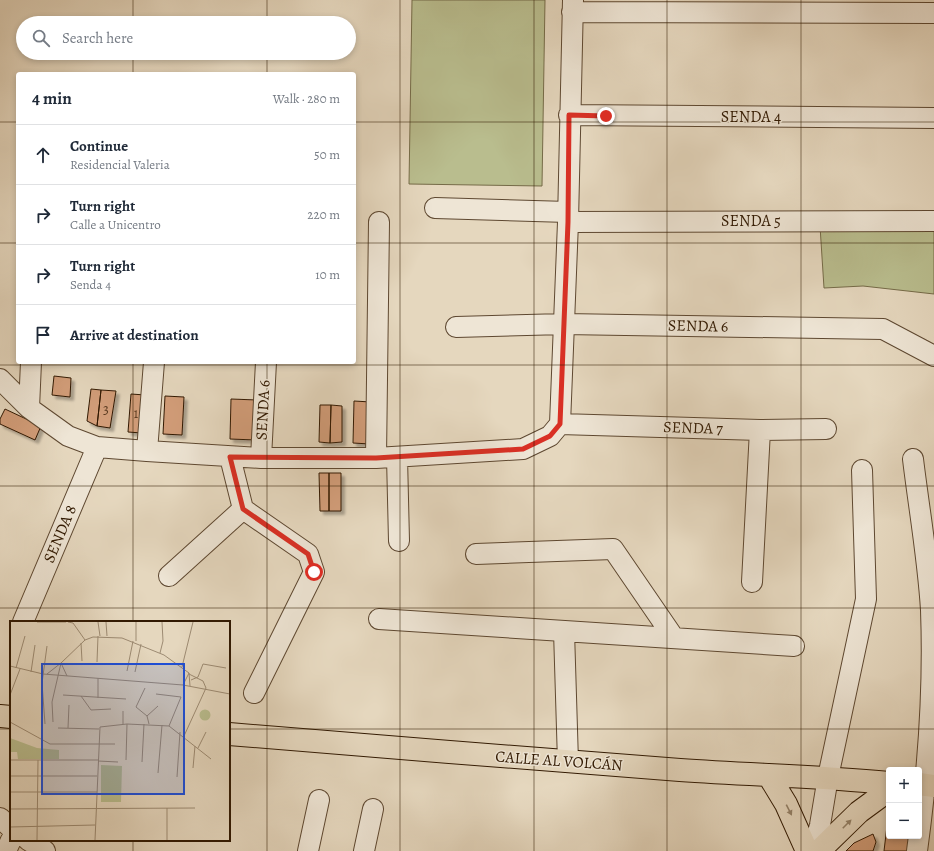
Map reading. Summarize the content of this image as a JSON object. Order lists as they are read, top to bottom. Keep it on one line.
{"streets":{"main road":["CALLE AL VOLCÁN"],"street":["SENDA 4","SENDA 5","SENDA 6","SENDA 7","SENDA 8"]},"house_numbers":["3","1"],"page":{"search":"Search here","heading":["4 min","Walk · 280 m"],"list":[["Continue","Residencial Valeria","50 m"],["Turn right","Calle a Unicentro","220 m"],["Turn right","Senda 4","10 m"],"Arrive at destination"],"map_buttons":["+","−"]}}
